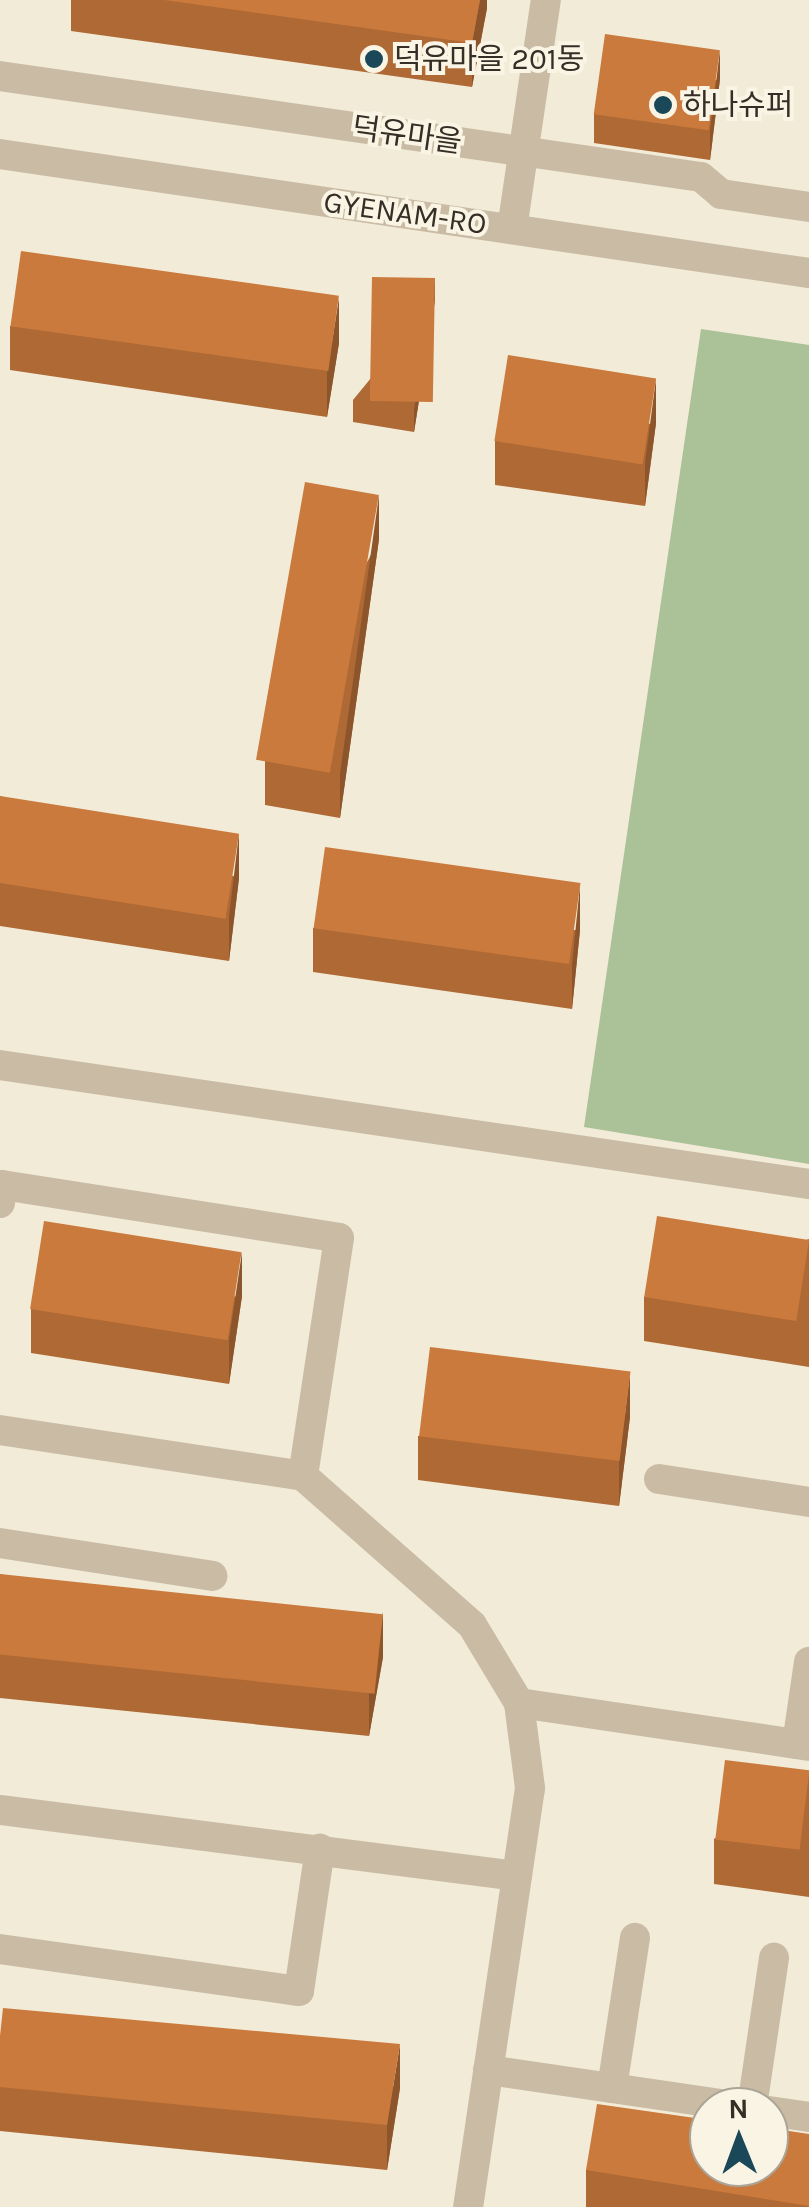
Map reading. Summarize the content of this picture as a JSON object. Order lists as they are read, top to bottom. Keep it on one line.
{"streets":{"street":["덕유마을","GYENAM-RO"]},"places":["덕유마을 201동","하나슈퍼"],"north":"top"}
